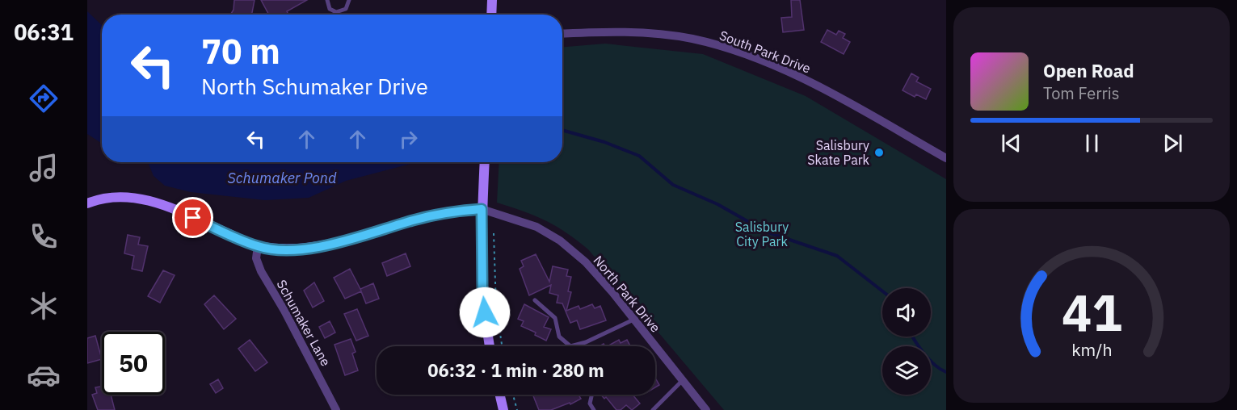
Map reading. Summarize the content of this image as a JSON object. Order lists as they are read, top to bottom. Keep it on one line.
{"streets":{"street":["South Park Drive","North Park Drive","Schumaker Lane"]},"water":["Schumaker Pond"],"parks":["Salisbury City Park"],"places":["Salisbury Skate Park"],"page":{"tabs":"06:31","turn":["70 m","North Schumaker Drive"],"song":["Open Road","Tom Ferris"],"limit":"50","trip":"06:32 · 1 min · 280 m","gauge":["41","km/h"]}}
